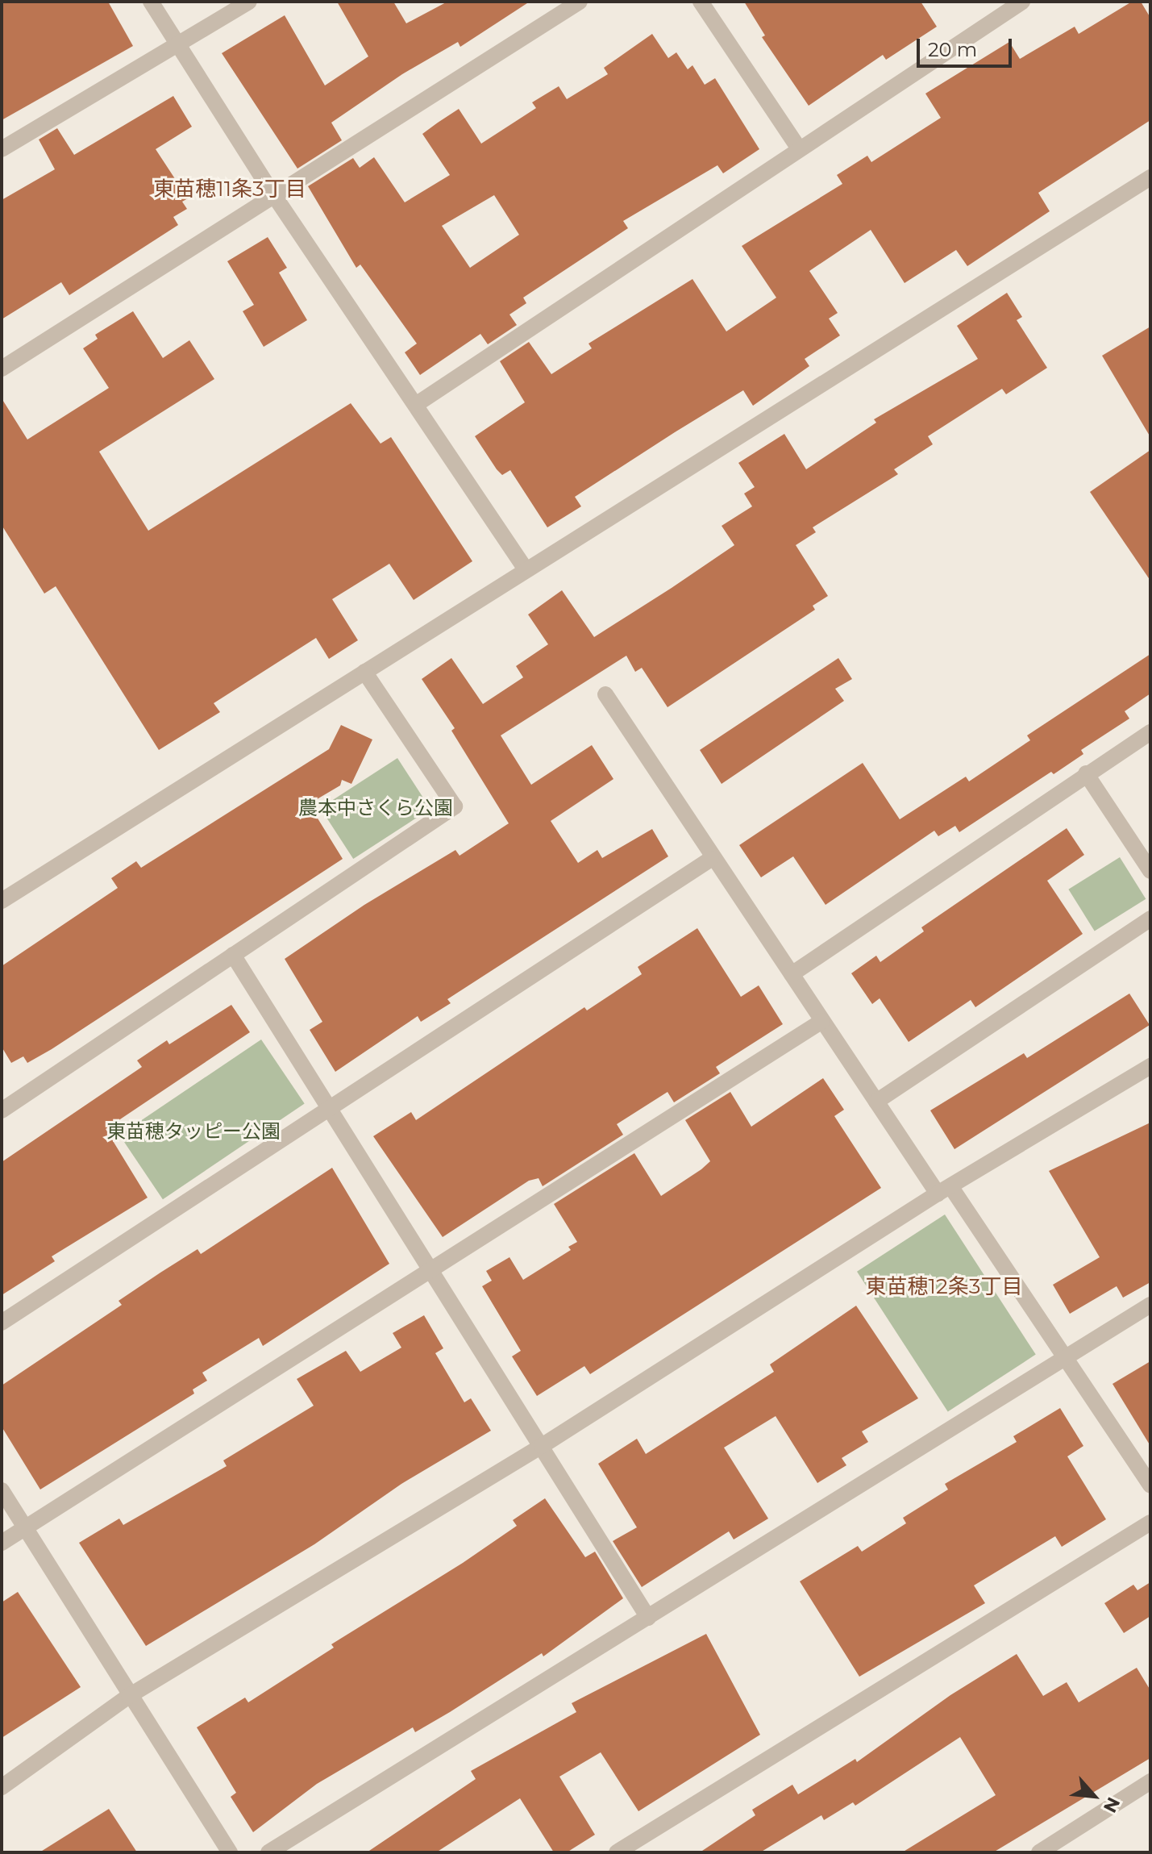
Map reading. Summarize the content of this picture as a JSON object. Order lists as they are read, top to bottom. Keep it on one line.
{"districts":["東苗穂11条3丁目","東苗穂12条3丁目"],"parks":["農本中さくら公園","東苗穂タッピー公園"],"scale_bar":"20 m","north":"bottom right"}
